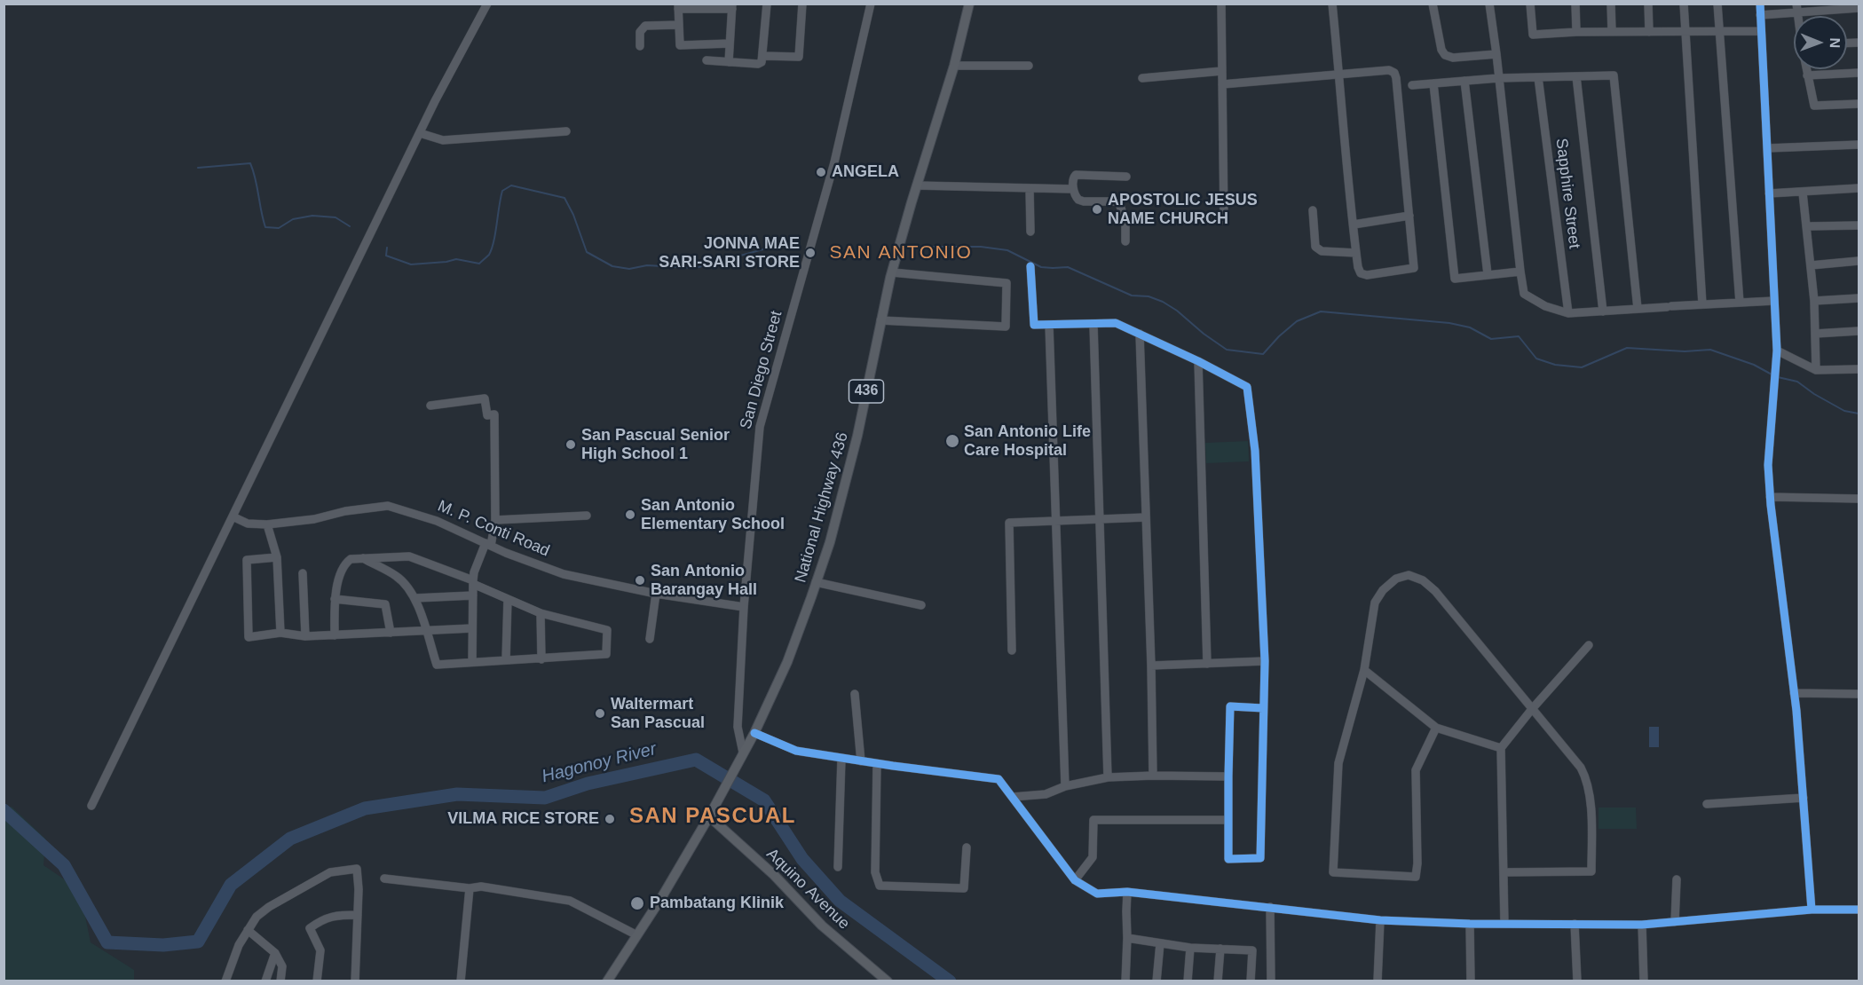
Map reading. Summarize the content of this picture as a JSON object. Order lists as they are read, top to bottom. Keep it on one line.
{"streets":{"main road":["436","National Highway 436","Aquino Avenue"],"street":["Sapphire Street","San Diego Street","M. P. Conti Road"]},"crossings":[["San Diego Street","National Highway 436"],["San Diego Street","M. P. Conti Road"],["National Highway 436","Aquino Avenue"]],"districts":["SAN ANTONIO","SAN PASCUAL"],"water":["Hagonoy River"],"places":["ANGELA","APOSTOLIC JESUS NAME CHURCH","JONNA MAE SARI-SARI STORE","San Antonio Life Care Hospital","San Pascual Senior High School 1","San Antonio Elementary School","San Antonio Barangay Hall","Waltermart San Pascual","VILMA RICE STORE","Pambatang Klinik"],"north":"right"}
